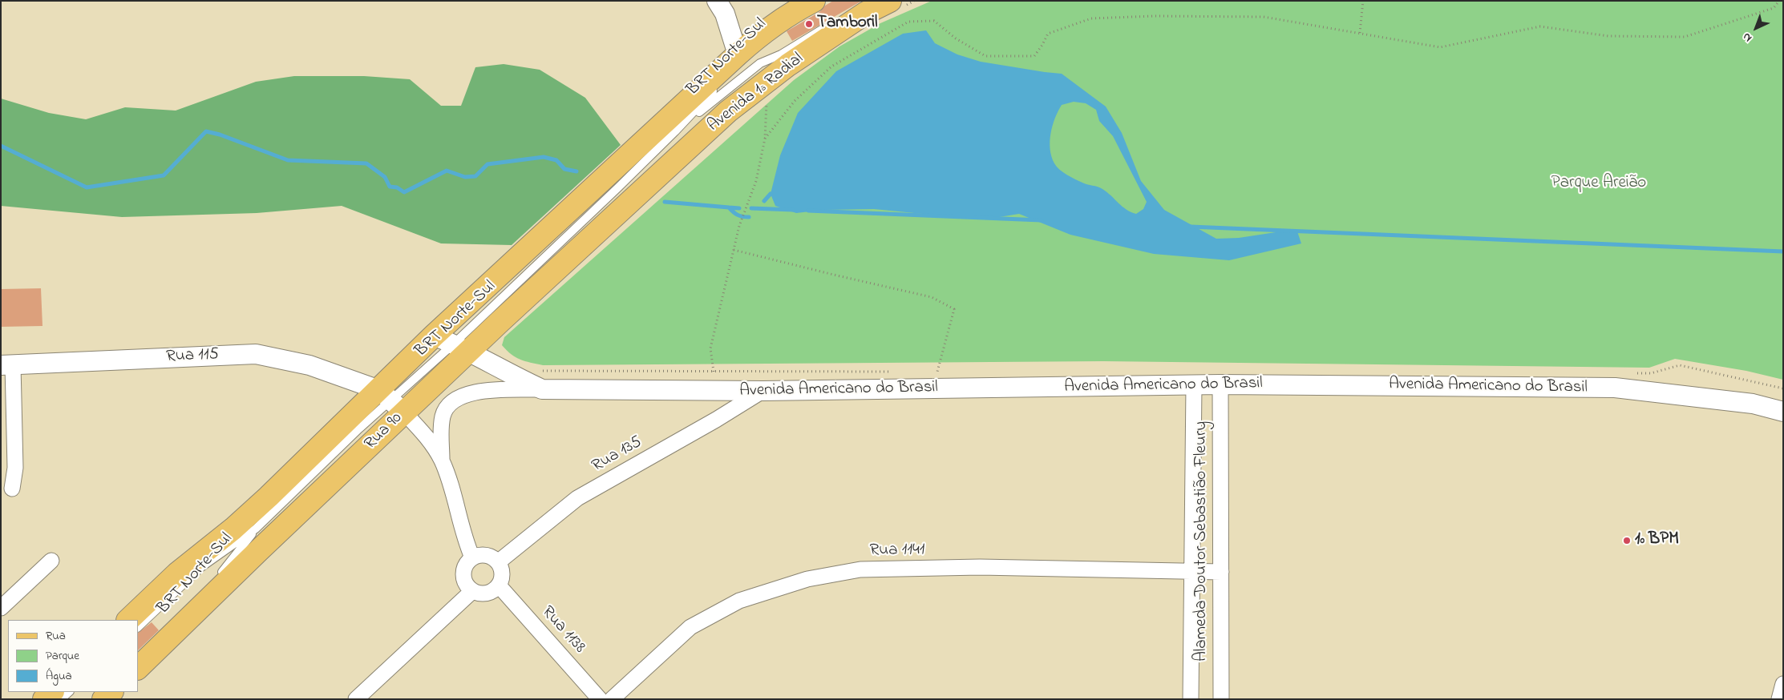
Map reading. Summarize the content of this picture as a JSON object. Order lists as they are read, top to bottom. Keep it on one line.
{"streets":{"main road":["Avenida 1ª Radial","Rua 90"],"street":["Rua 115","Avenida Americano do Brasil","Rua 135","Alameda Doutor Sebastião Fleury","Rua 1141","Rua 1138"],"lane":["BRT Norte-Sul"]},"crossings":[["BRT Norte-Sul","Rua 115"],["BRT Norte-Sul","Avenida Americano do Brasil"],["BRT Norte-Sul","Rua 90"],["Avenida 1ª Radial","Rua 90"],["Rua 115","Rua 90"],["Avenida Americano do Brasil","Rua 90"],["Avenida Americano do Brasil","Rua 135"],["Avenida Americano do Brasil","Alameda Doutor Sebastião Fleury"],["Rua 135","Rua 1138"],["Alameda Doutor Sebastião Fleury","Rua 1141"]],"parks":["Parque Areião"],"places":["Tamboril","1º BPM"],"legend":["Rua","Parque","Água"],"north":"bottom left"}
